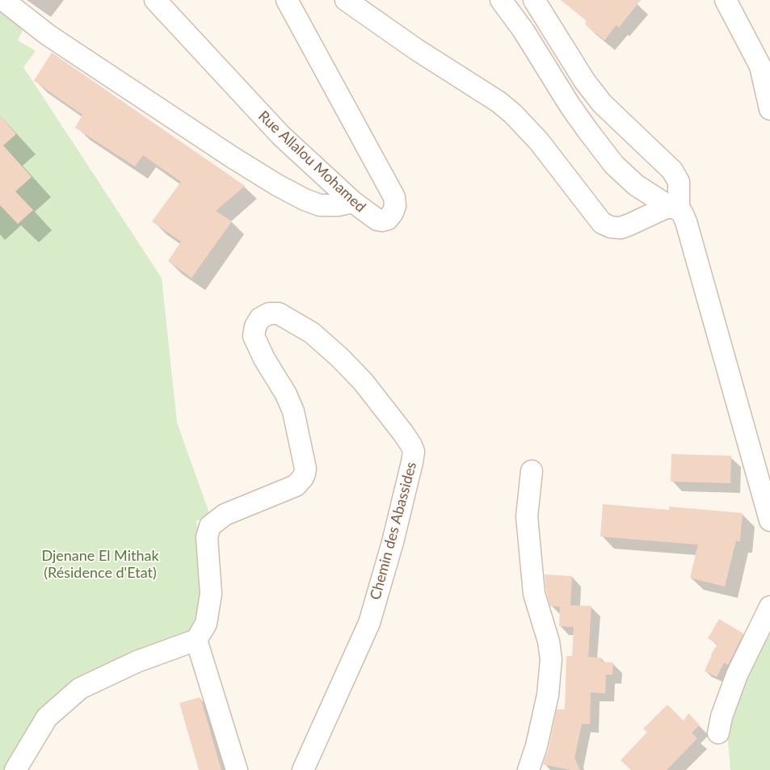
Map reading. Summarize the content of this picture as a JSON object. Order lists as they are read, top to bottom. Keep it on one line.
{"streets":{"street":["Rue Allalou Mohamed","Chemin des Abassides"]},"parks":["Djenane El Mithak (Résidence d'Etat)"]}
